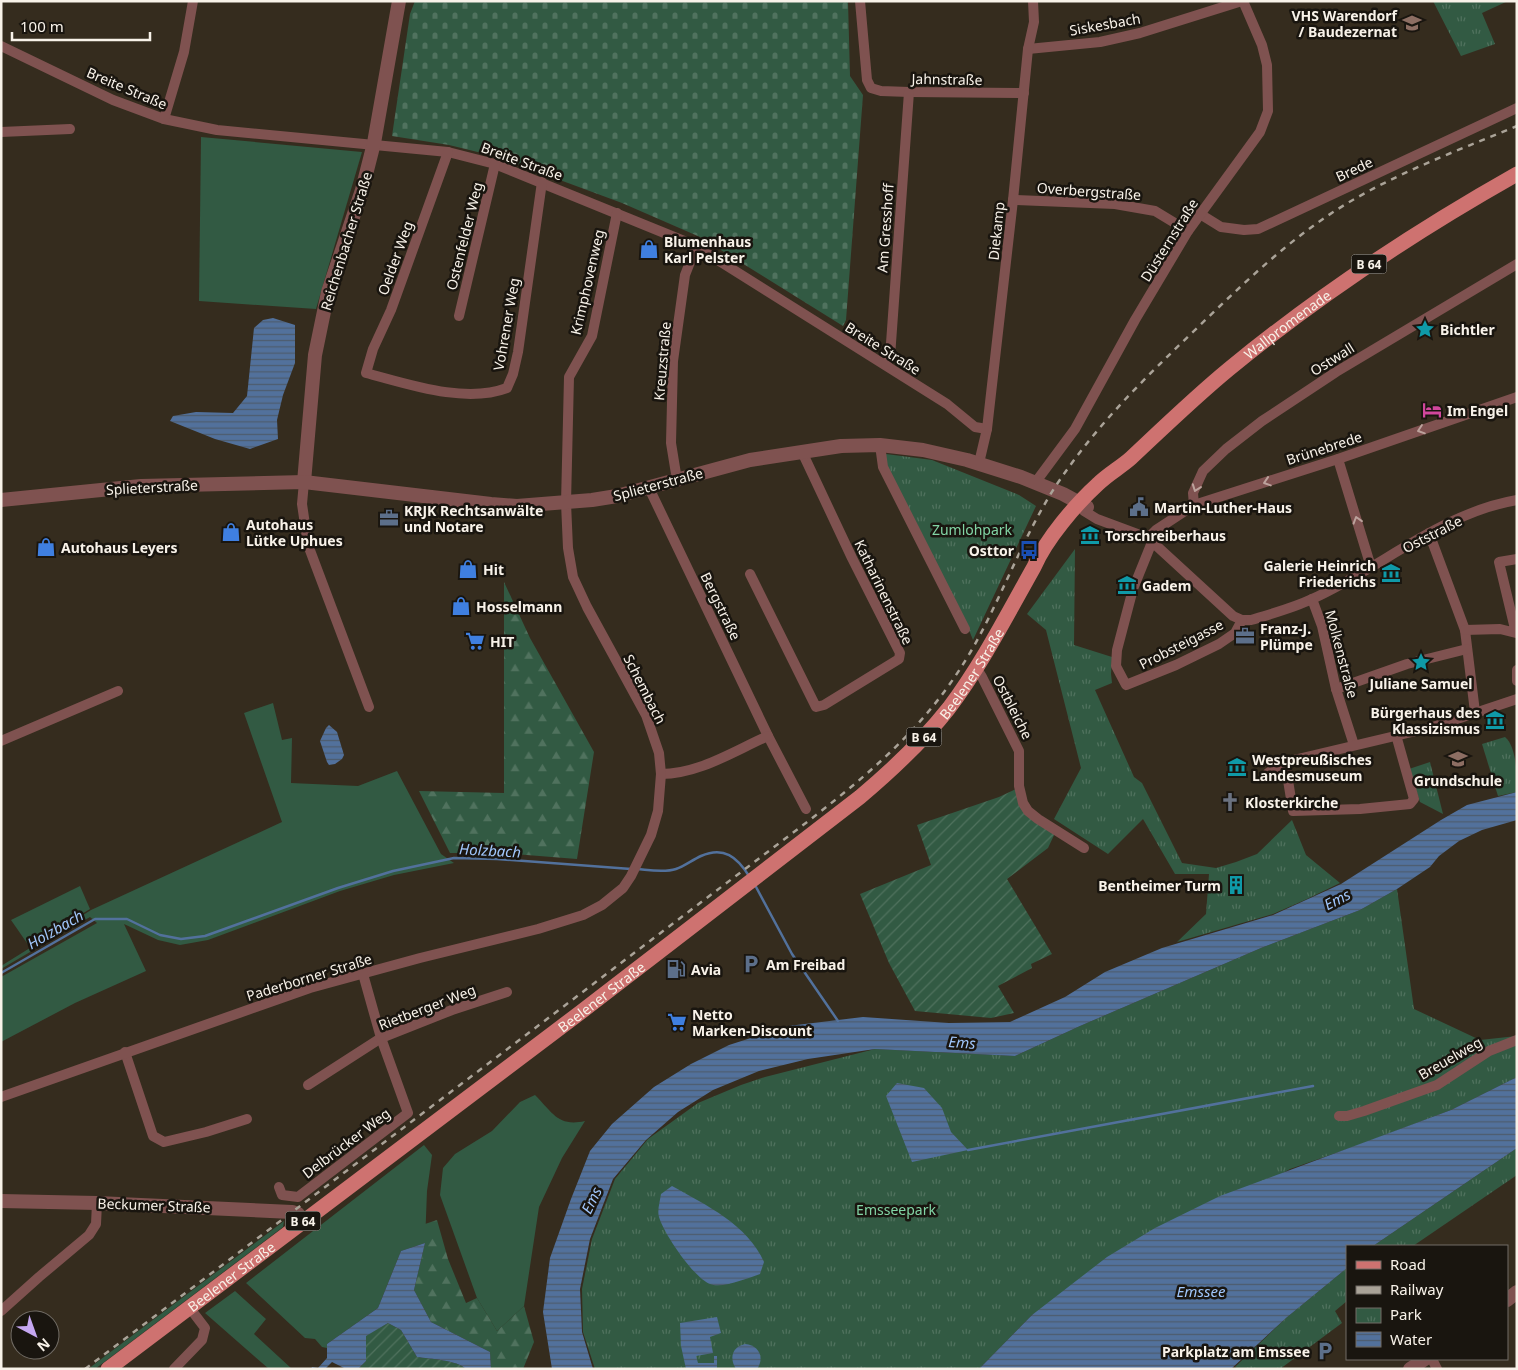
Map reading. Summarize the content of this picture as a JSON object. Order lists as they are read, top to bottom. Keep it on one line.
{"streets":{"main road":["B 64","Wallpromenade","Beelener Straße"],"street":["Siskesbach","Jahnstraße","Breite Straße","Brede","Overbergstraße","Am Gresshoff","Diekamp","Ostenfelder Weg","Düsternstraße","Reichenbacher Straße","Oelder Weg","Krimphovenweg","Vohrener Weg","Ostwall","Kreuzstraße","Brünebrede","Splieterstraße","Oststraße","Katharinenstraße","Bergstraße","Probsteigasse","Molkenstraße","Schembach","Ostbleiche","Paderborner Straße","Rietberger Weg","Breuelweg","Delbrücker Weg","Beckumer Straße"]},"crossings":[["Siskesbach","Diekamp"],["Siskesbach","Düsternstraße"],["Jahnstraße","Am Gresshoff"],["Jahnstraße","Diekamp"],["Breite Straße","Am Gresshoff"],["Breite Straße","Diekamp"],["Breite Straße","Ostenfelder Weg"],["Breite Straße","Reichenbacher Straße"],["Breite Straße","Oelder Weg"],["Breite Straße","Krimphovenweg"],["Breite Straße","Vohrener Weg"],["Breite Straße","Kreuzstraße"],["Brede","Düsternstraße"],["Overbergstraße","Diekamp"],["Overbergstraße","Düsternstraße"],["Diekamp","Splieterstraße"],["Düsternstraße","Splieterstraße"],["Reichenbacher Straße","Splieterstraße"],["Oelder Weg","Vohrener Weg"],["Krimphovenweg","Splieterstraße"],["Krimphovenweg","Schembach"],["Wallpromenade","Splieterstraße"],["Wallpromenade","Beelener Straße"],["Ostwall","Brünebrede"],["Kreuzstraße","Splieterstraße"],["Brünebrede","Probsteigasse"],["Splieterstraße","Katharinenstraße"],["Splieterstraße","Bergstraße"],["Splieterstraße","Beelener Straße"],["Splieterstraße","Schembach"],["Oststraße","Probsteigasse"],["Oststraße","Molkenstraße"],["Beelener Straße","Ostbleiche"],["Beelener Straße","Beckumer Straße"],["Schembach","Paderborner Straße"],["Paderborner Straße","Delbrücker Weg"],["Rietberger Weg","Delbrücker Weg"]],"one_way":["Ostwall","Brünebrede"],"water":["Holzbach","Ems","Emssee"],"parks":["Zumlohpark","Emsseepark"],"places":{"school or university":["VHS Warendorf / Baudezernat","Grundschule"],"shop":["Blumenhaus Karl Pelster","Autohaus Lütke Uphues","Autohaus Leyers","Hit","Hosselmann"],"place":["Bichtler","Juliane Samuel"],"hotel":["Im Engel"],"public building":["Martin-Luther-Haus"],"office":["KRJK Rechtsanwälte und Notare","Franz-J. Plümpe"],"museum":["Torschreiberhaus","Galerie Heinrich Friederichs","Gadem","Bürgerhaus des Klassizismus","Westpreußisches Landesmuseum"],"bus stop":["Osttor"],"supermarket":["HIT","Netto Marken-Discount"],"church":["Klosterkirche"],"building":["Bentheimer Turm"],"parking":["Am Freibad","Parkplatz am Emssee"],"fuel station":["Avia"]},"legend":["Road","Railway","Park","Water"],"scale_bar":"100 m","north":"bottom right"}
